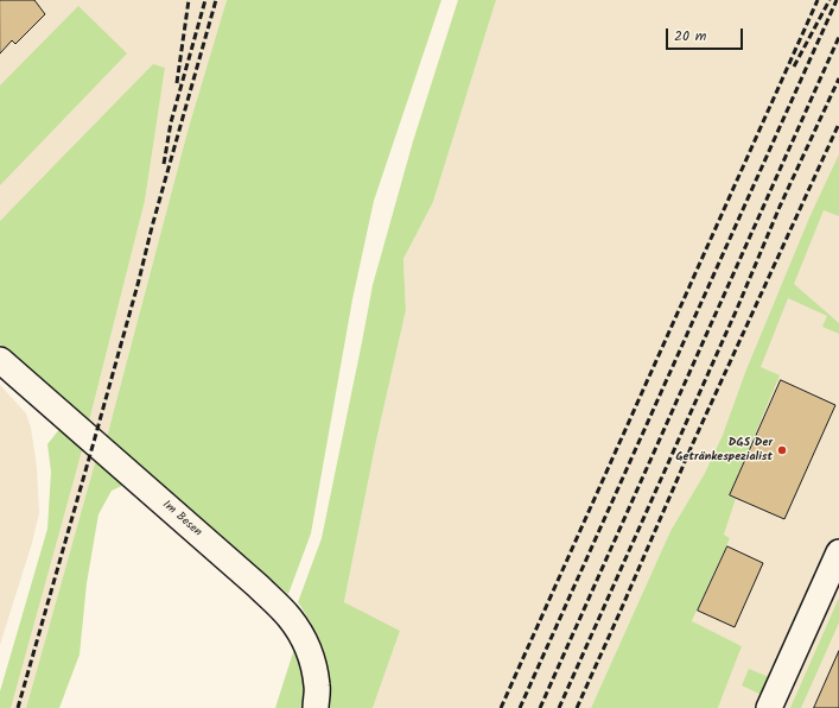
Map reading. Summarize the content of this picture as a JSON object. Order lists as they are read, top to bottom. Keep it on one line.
{"streets":{"street":["Im Besen"]},"places":["DGS Der Getränkespezialist"],"scale_bar":"20 m"}
